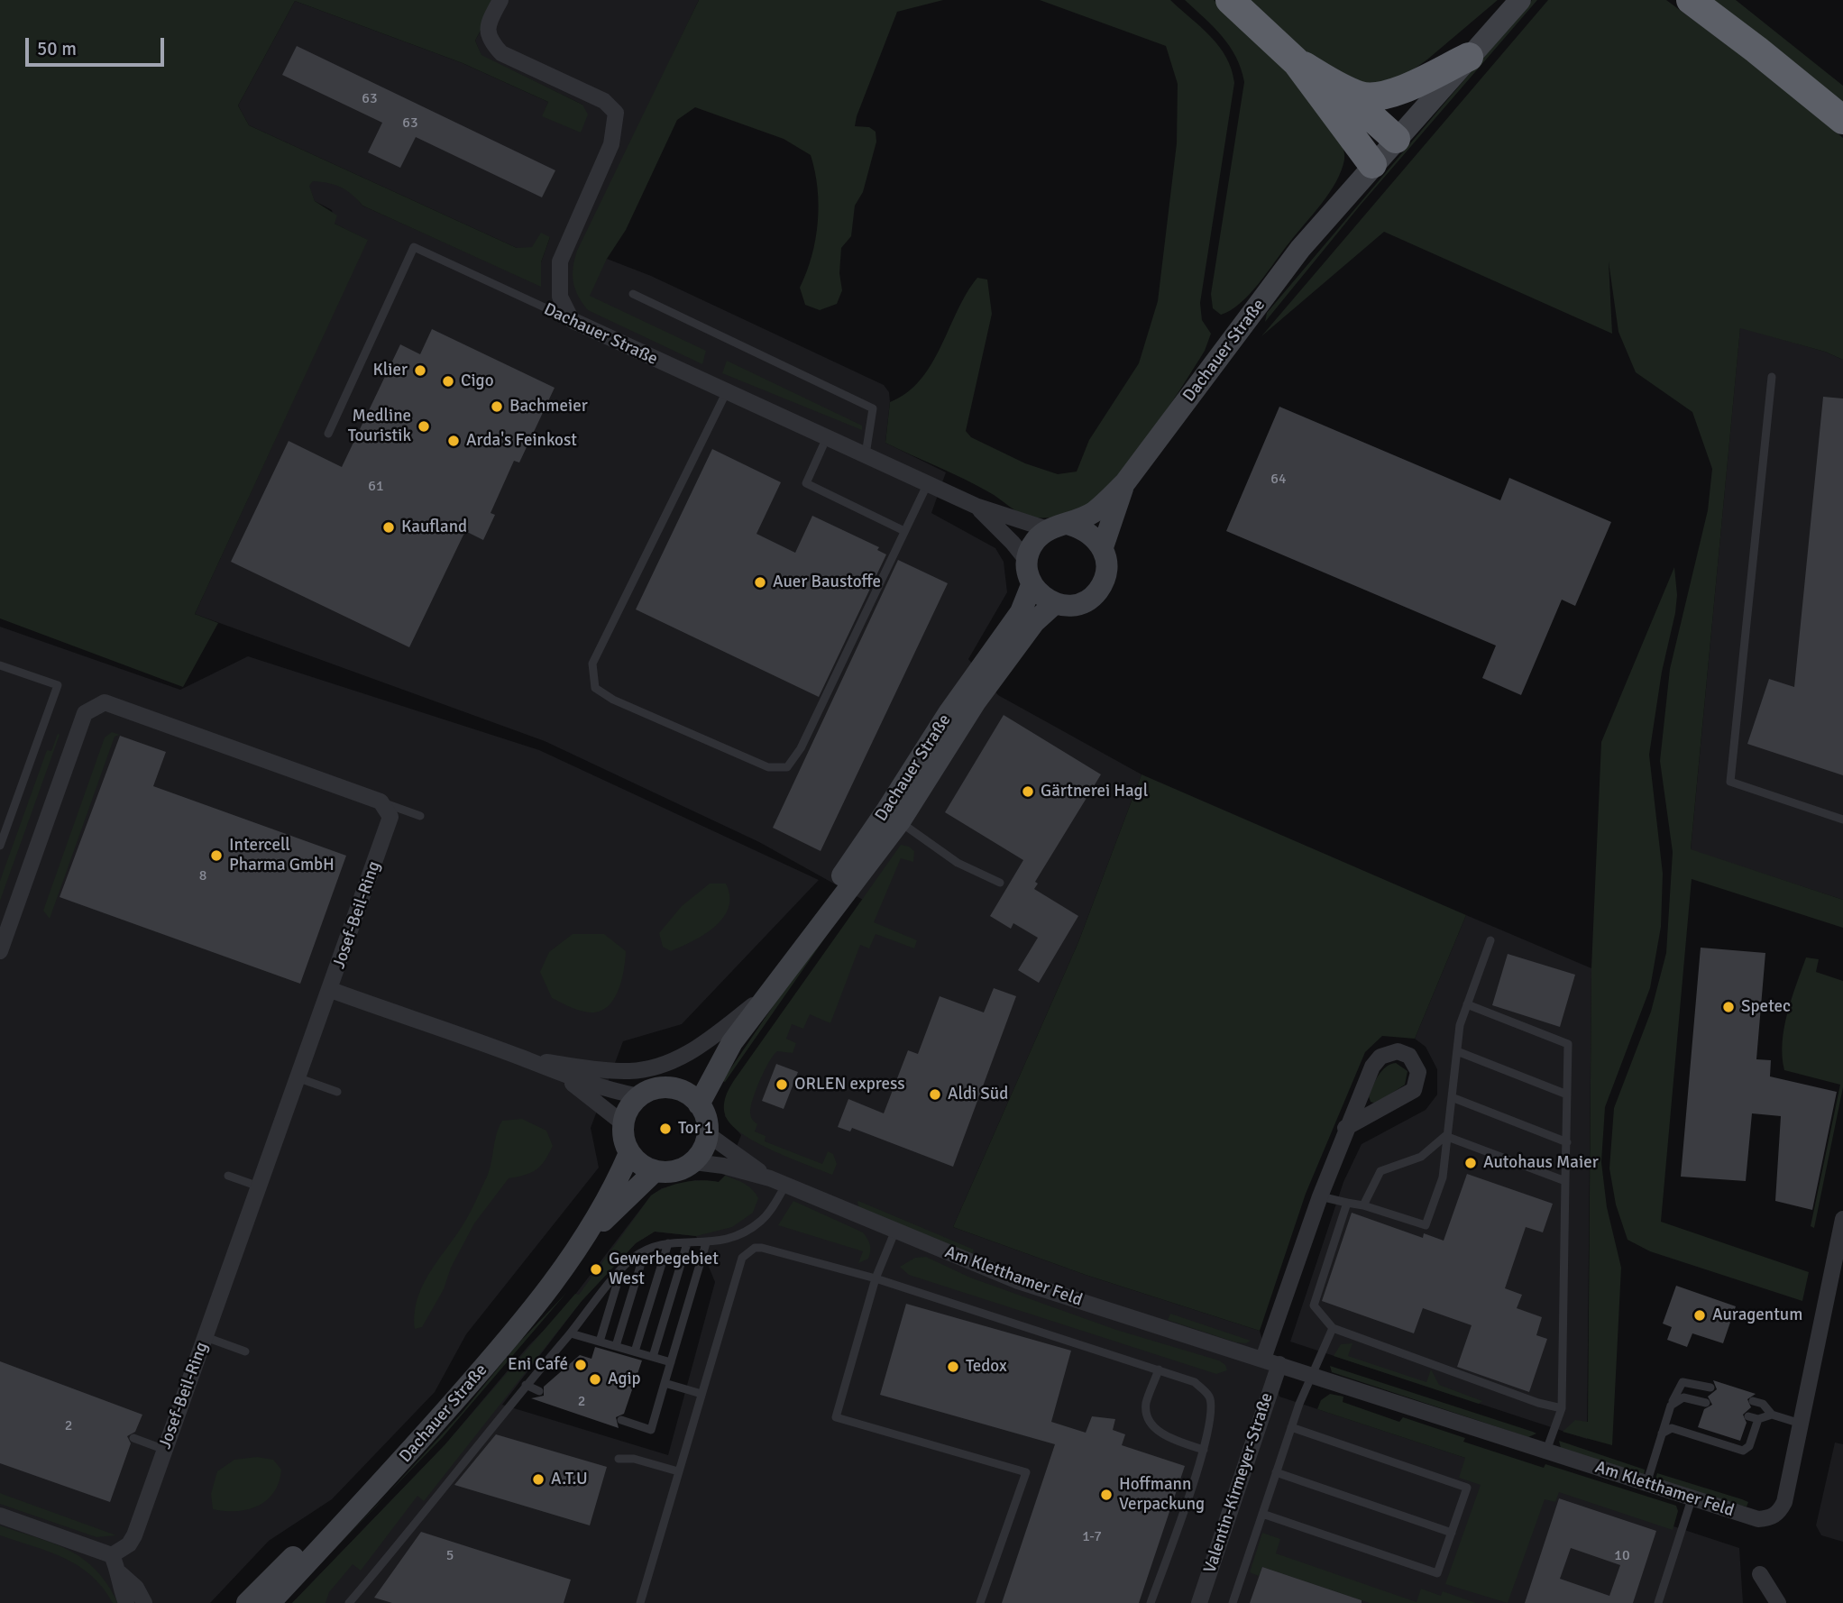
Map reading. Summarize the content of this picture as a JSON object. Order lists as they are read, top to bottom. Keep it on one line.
{"streets":{"street":["Dachauer Straße","Josef-Beil-Ring","Am Kletthamer Feld","Valentin-Kirmeyer-Straße"]},"crossings":[["Dachauer Straße","Am Kletthamer Feld"],["Am Kletthamer Feld","Valentin-Kirmeyer-Straße"]],"places":["Klier","Cigo","Bachmeier","Medline Touristik","Arda's Feinkost","Kaufland","Auer Baustoffe","Gärtnerei Hagl","Intercell Pharma GmbH","Spetec","ORLEN express","Aldi Süd","Tor 1","Autohaus Maier","Gewerbegebiet West","Auragentum","Eni Café","Tedox","Agip","A.T.U","Hoffmann Verpackung"],"house_numbers":["63","63","64","61","8","2","2","1-7","5","10"],"scale_bar":"50 m"}
